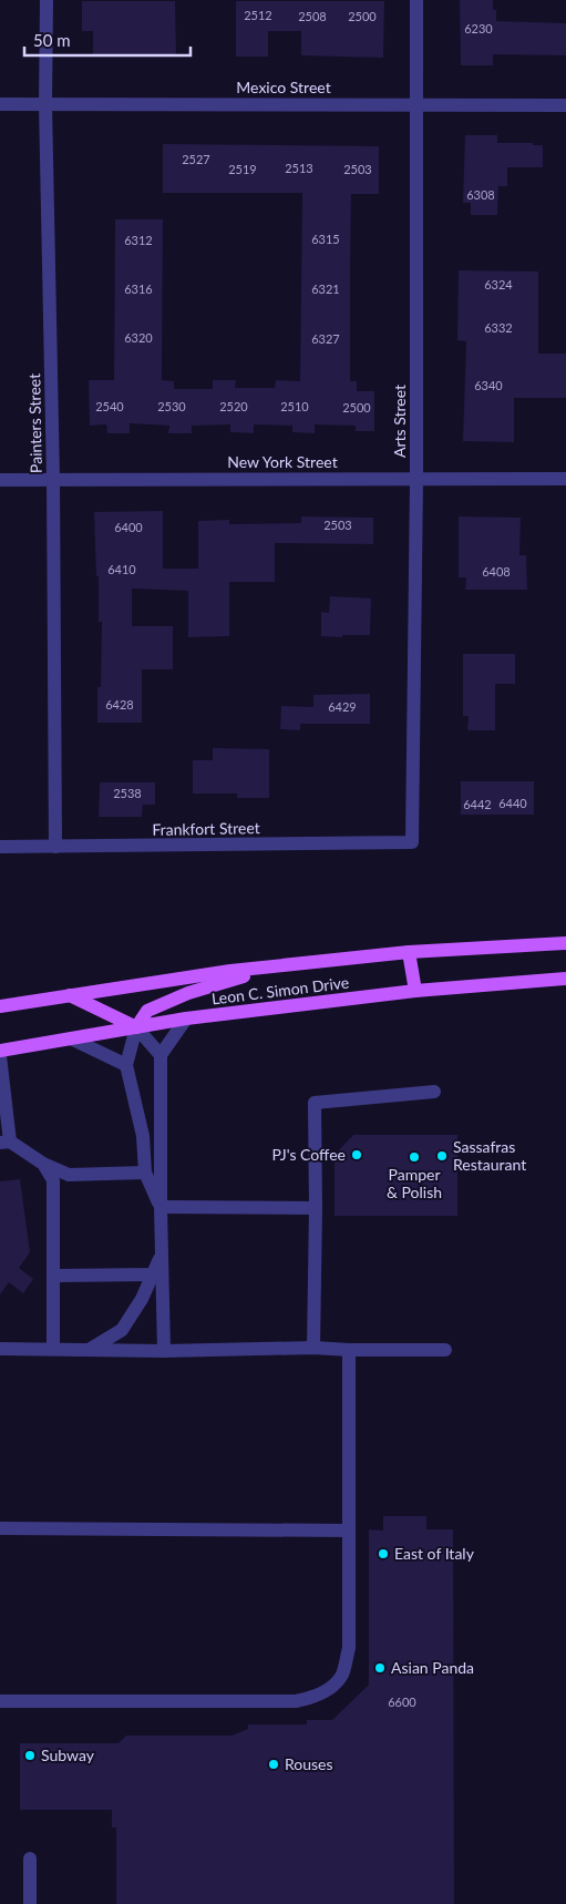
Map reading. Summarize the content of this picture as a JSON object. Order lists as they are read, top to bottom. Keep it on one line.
{"streets":{"main road":["Leon C. Simon Drive"],"street":["Mexico Street","Arts Street","Painters Street","New York Street","Frankfort Street"]},"crossings":[["Mexico Street","Arts Street"],["Mexico Street","Painters Street"],["Arts Street","New York Street"],["Arts Street","Frankfort Street"],["Painters Street","New York Street"],["Painters Street","Frankfort Street"]],"places":["PJ's Coffee","Sassafras Restaurant","Pamper & Polish","East of Italy","Asian Panda","Subway","Rouses"],"house_numbers":["2512","2508","2500","6230","2527","2513","2519","2503","6308","6315","6312","6324","6316","6321","6332","6320","6327","6340","2540","2530","2520","2510","2500","2503","6400","6410","6408","6428","6429","2538","6440","6442","6600"],"scale_bar":"50 m"}
